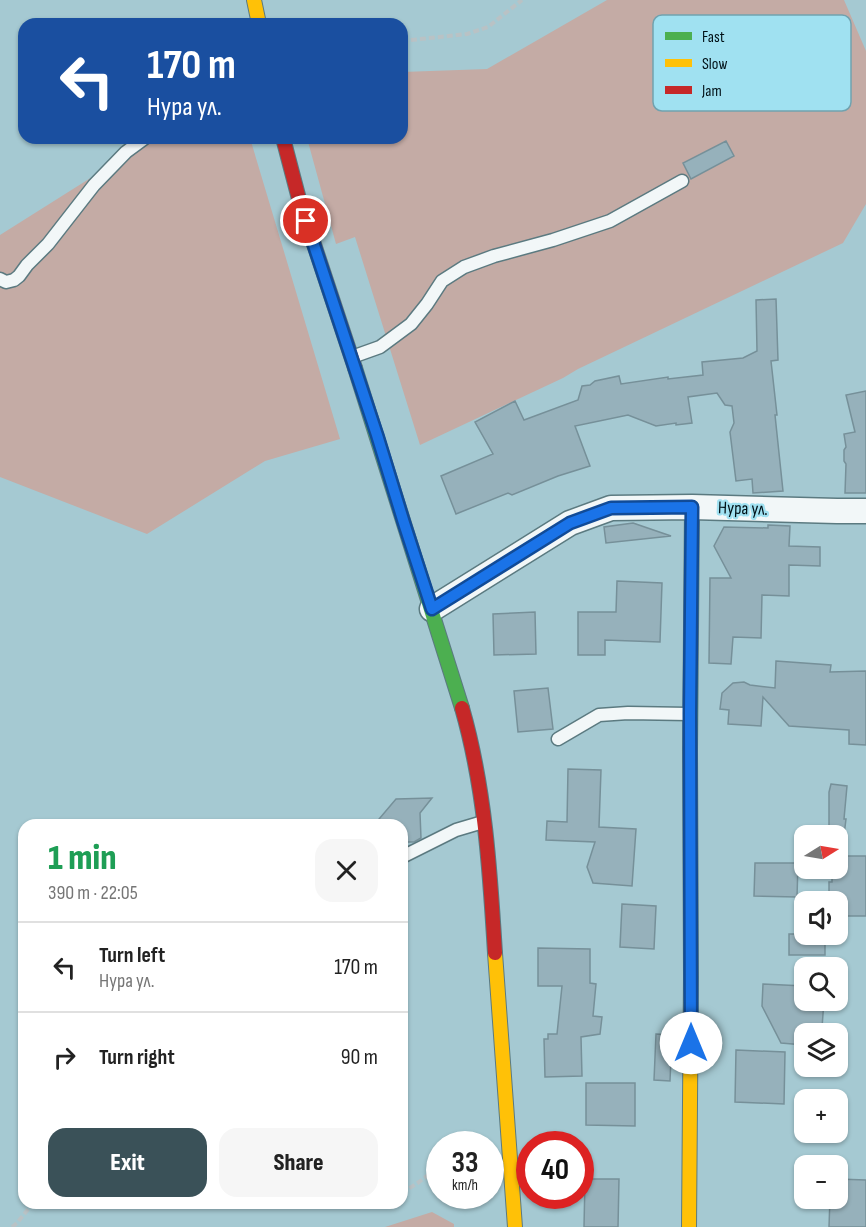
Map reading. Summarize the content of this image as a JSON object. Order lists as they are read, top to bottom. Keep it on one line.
{"streets":{"street":["Нура ул."]},"legend":["Fast","Slow","Jam"],"north":"right","page":{"turn":["170 m","Нура ул."],"heading":["1 min","390 m · 22:05"],"map_buttons":["+","−"],"list":[{"name":"Turn left","note":"Нура ул.","value":"170 m"},{"name":"Turn right","value":"90 m"}],"buttons":["Exit","Share"],"speed":"33 km/h","limit":"40"}}
